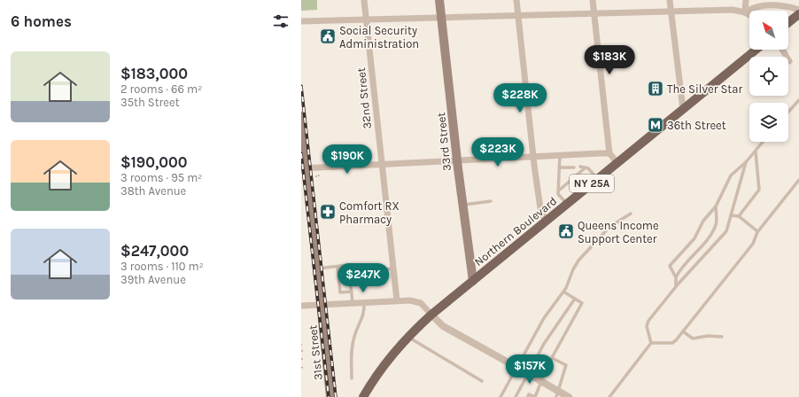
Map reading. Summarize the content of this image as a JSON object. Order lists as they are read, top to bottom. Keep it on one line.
{"streets":{"main road":["33rd Street","NY 25A","Northern Boulevard","31st Street"],"street":["32nd Street"]},"crossings":[["33rd Street","Northern Boulevard"]],"places":{"public building":["Social Security Administration","Queens Income Support Center"],"building":["The Silver Star"],"metro station":["36th Street"],"pharmacy":["Comfort RX Pharmacy"]},"north":"top left","page":{"heading":"6 homes","list":[{"name":"$183,000","note":"2 rooms · 66 m² · 35th Street"},{"name":"$190,000","note":"3 rooms · 95 m² · 38th Avenue"},{"name":"$247,000","note":"3 rooms · 110 m² · 39th Avenue"}],"price":["$183K","$228K","$223K","$190K","$247K","$157K"]}}
